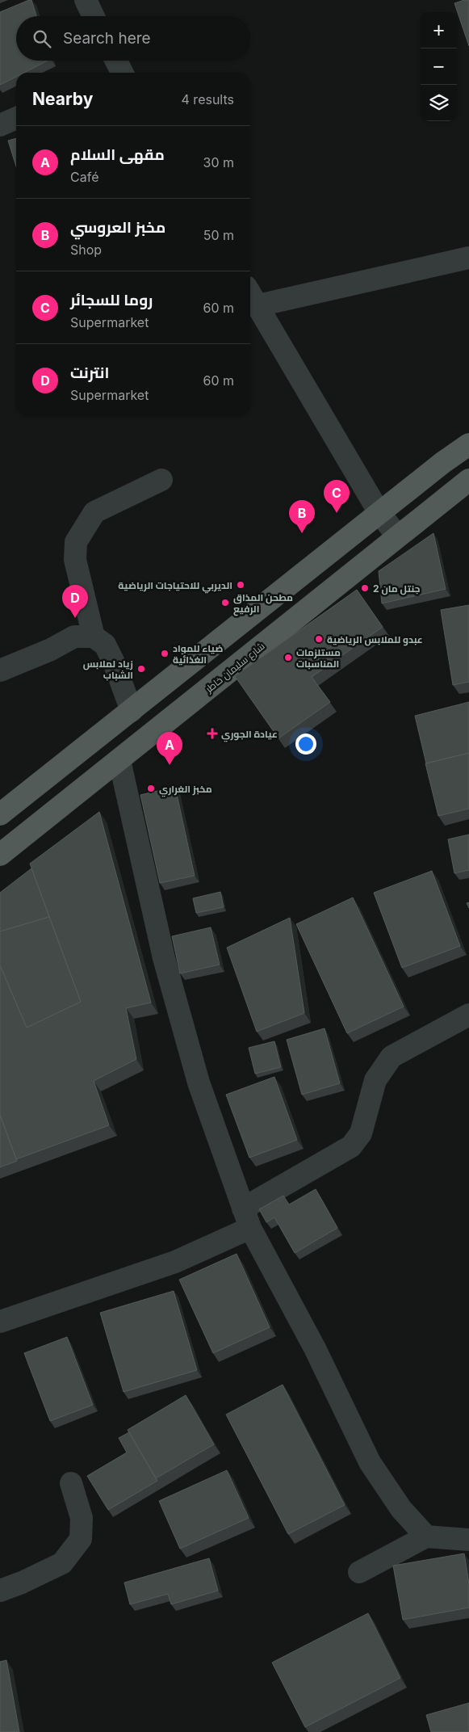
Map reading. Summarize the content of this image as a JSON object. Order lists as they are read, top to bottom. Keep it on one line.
{"streets":{"main road":["شارع سليمان خاطر"]},"places":{"other":["الديربي للاحتياجات الرياضية","جنتل مان 2","مطحن المذاق الرفيع","عبدو للملابس الرياضية","ضياء للمواد الغذائية","مستلزمات المناسبات","زياد لملابس الشباب","مخبز الغراري"],"health":["عيادة الجوري"]},"page":{"map_buttons":["+","−"],"search":"Search here","heading":["Nearby","4 results"],"list":[{"mark":"A","name":"مقهى السلام","note":"Café","value":"30 m"},{"mark":"B","name":"مخبز العروسي","note":"Shop","value":"50 m"},{"mark":"C","name":"روما للسجائر","note":"Supermarket","value":"60 m"},{"mark":"D","name":"انترنت","note":"Supermarket","value":"60 m"}],"pins":["C","B","D","A"]}}
